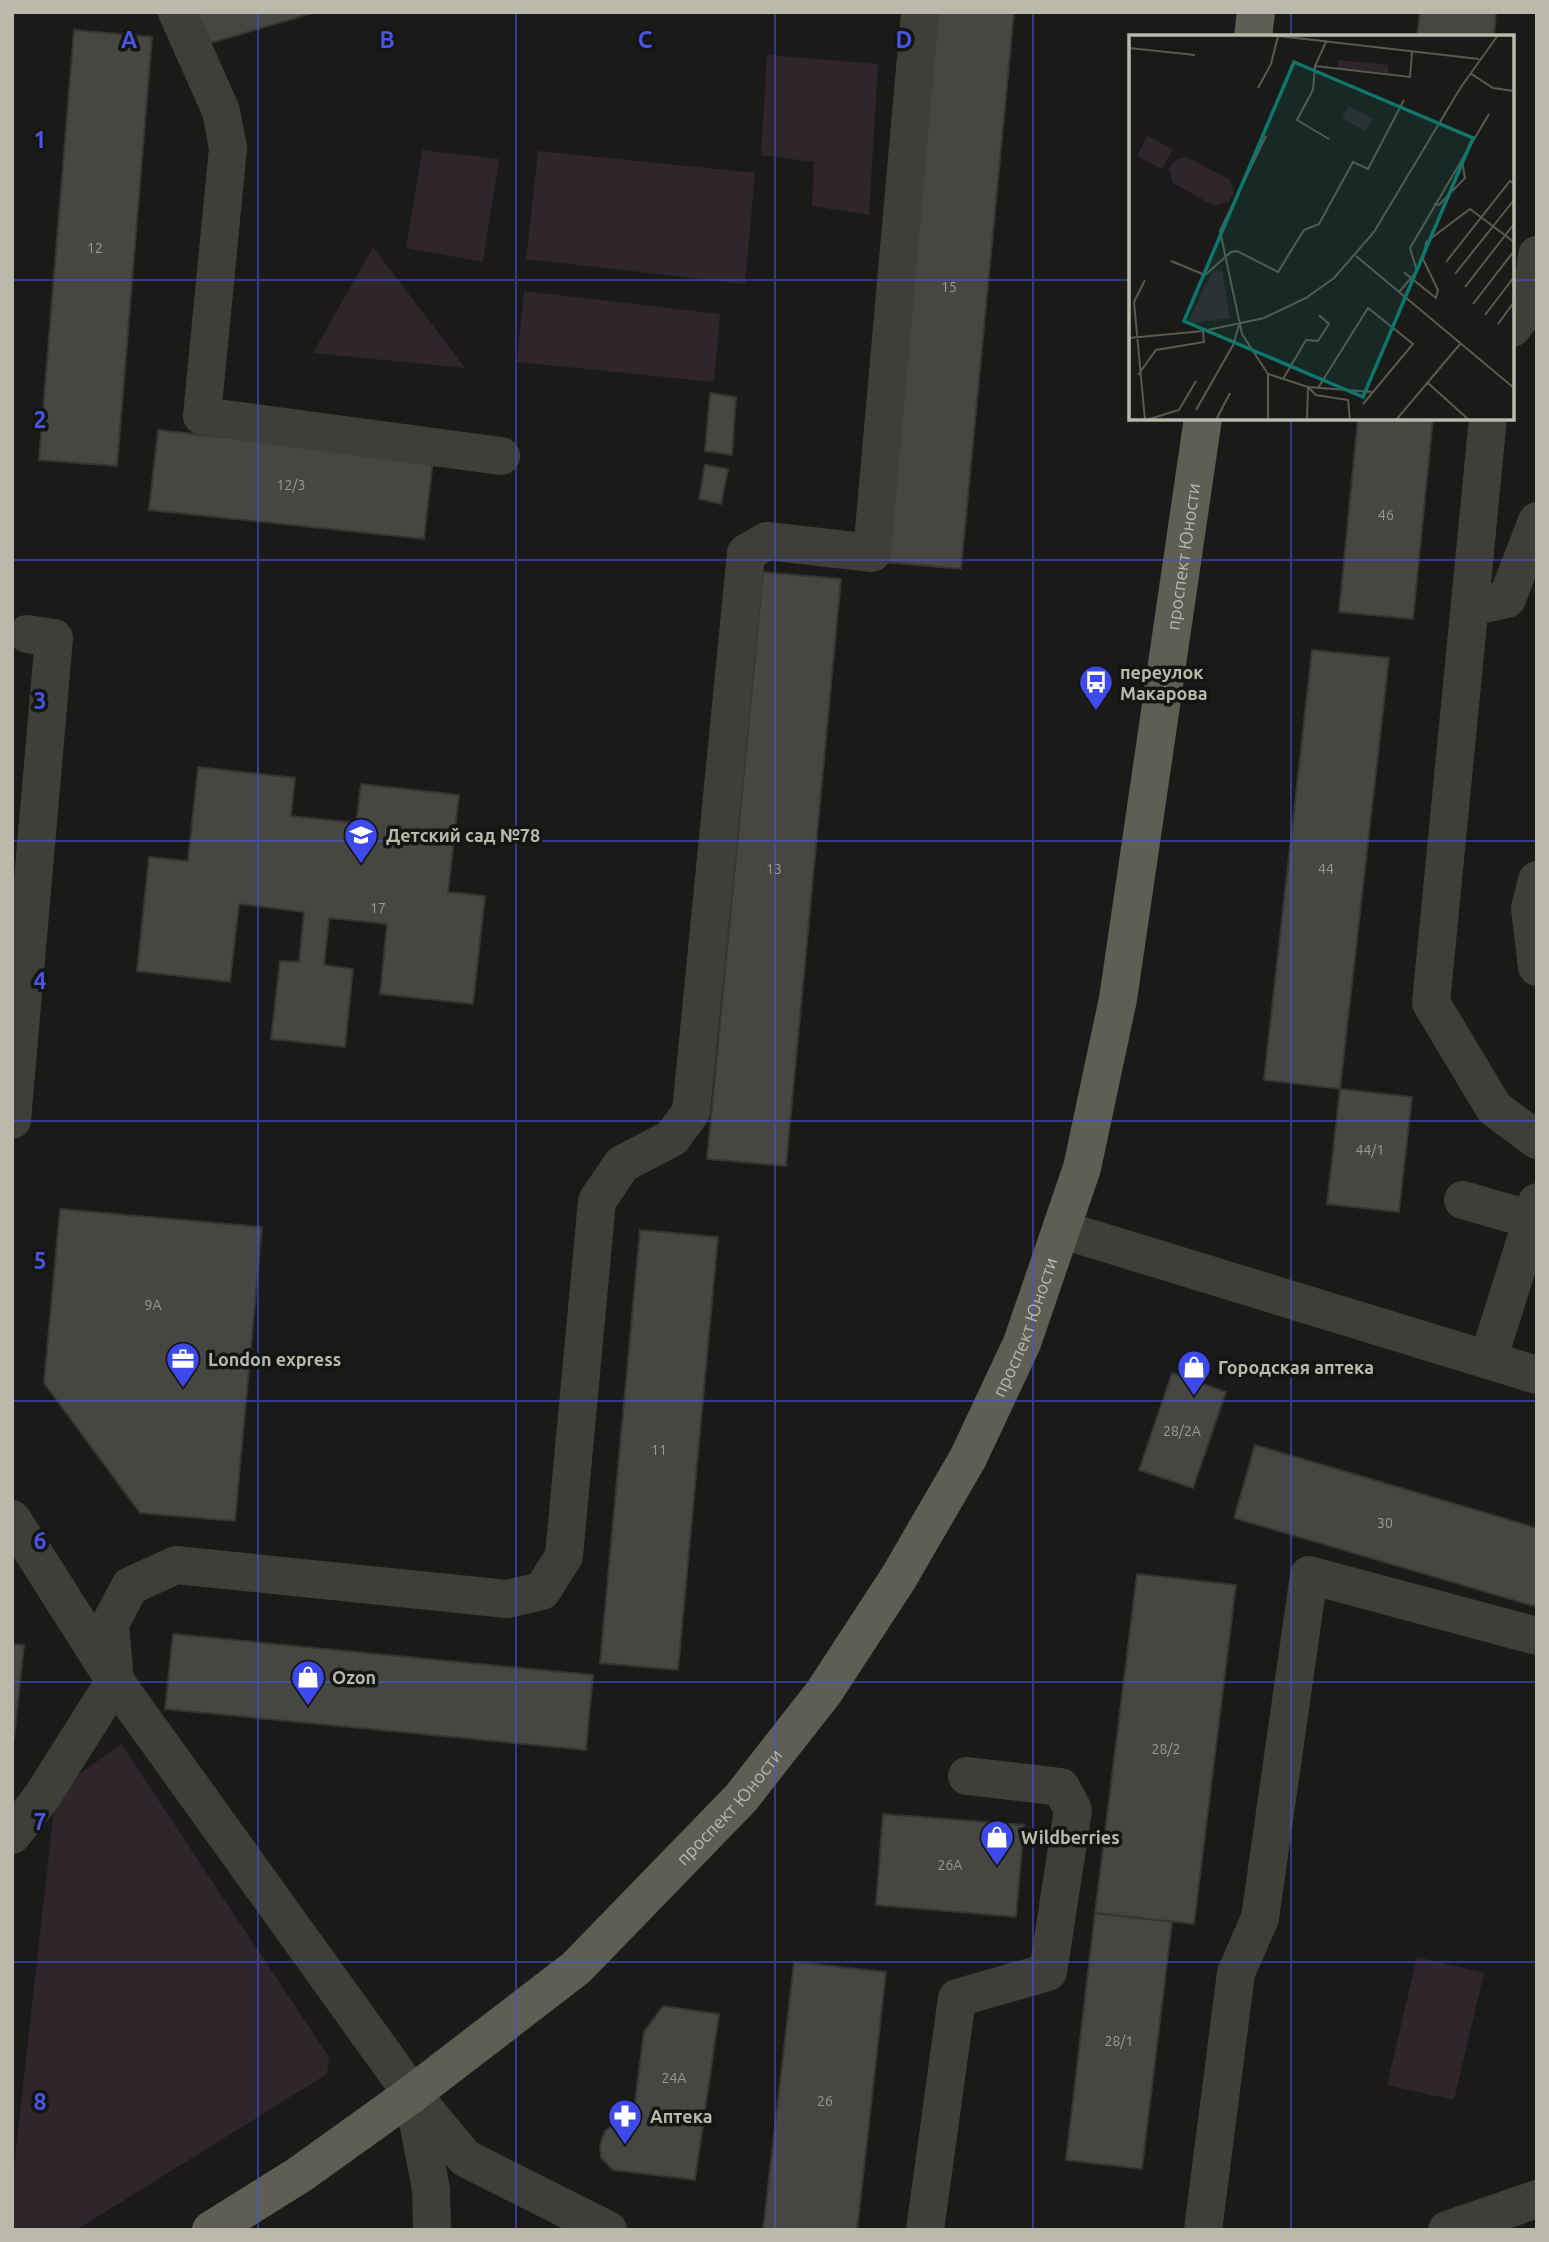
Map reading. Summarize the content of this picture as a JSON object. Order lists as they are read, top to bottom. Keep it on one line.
{"streets":{"main road":["проспект Юности"]},"places":{"bus stop":["переулок Макарова"],"school or university":["Детский сад №78"],"office":["London express"],"shop":["Городская аптека","Ozon","Wildberries"],"pharmacy":["Аптека"]},"house_numbers":["12","15","12/3","46","13","44","17","44/1","9А","28/2А","11","30","28/2","26А","28/1","24А","26"],"grid":{"columns":["A","B","C","D"],"rows":["1","2","3","4","5","6","7","8"]}}
